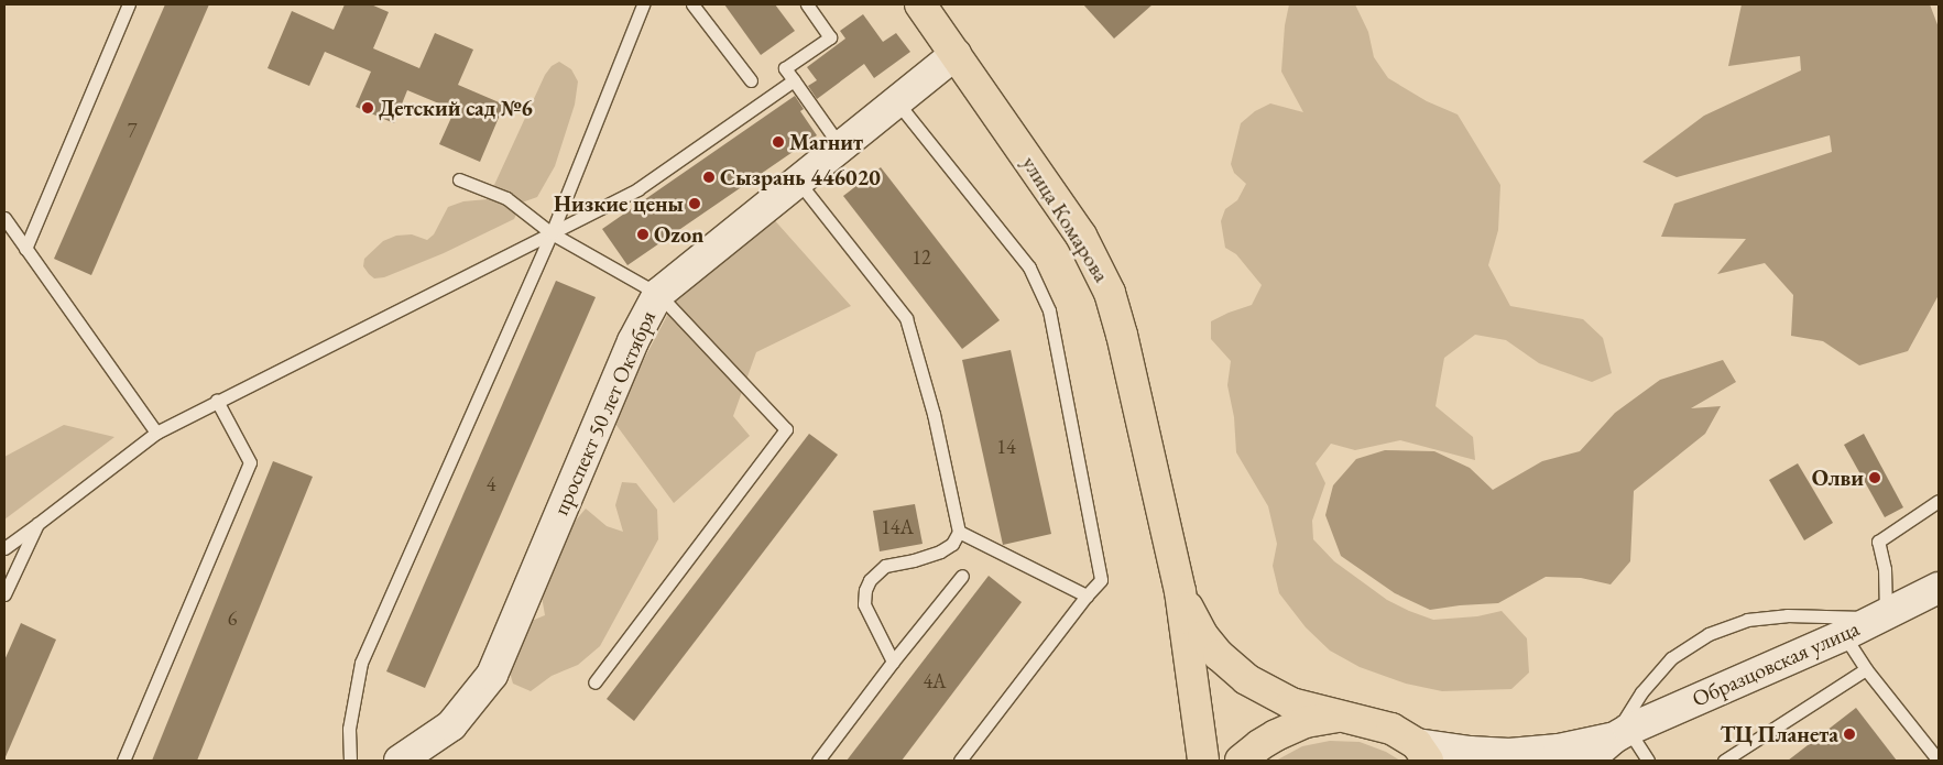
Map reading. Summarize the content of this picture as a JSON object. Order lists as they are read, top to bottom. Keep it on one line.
{"streets":{"main road":["улица Комарова"],"street":["проспект 50 лет Октября","Образцовская улица"]},"crossings":[["улица Комарова","проспект 50 лет Октября"]],"places":["Детский сад №6","Магнит","Сызрань 446020","Низкие цены","Ozon","Олви","ТЦ Планета"],"house_numbers":["7","12","14","4","14А","6","4А"]}
